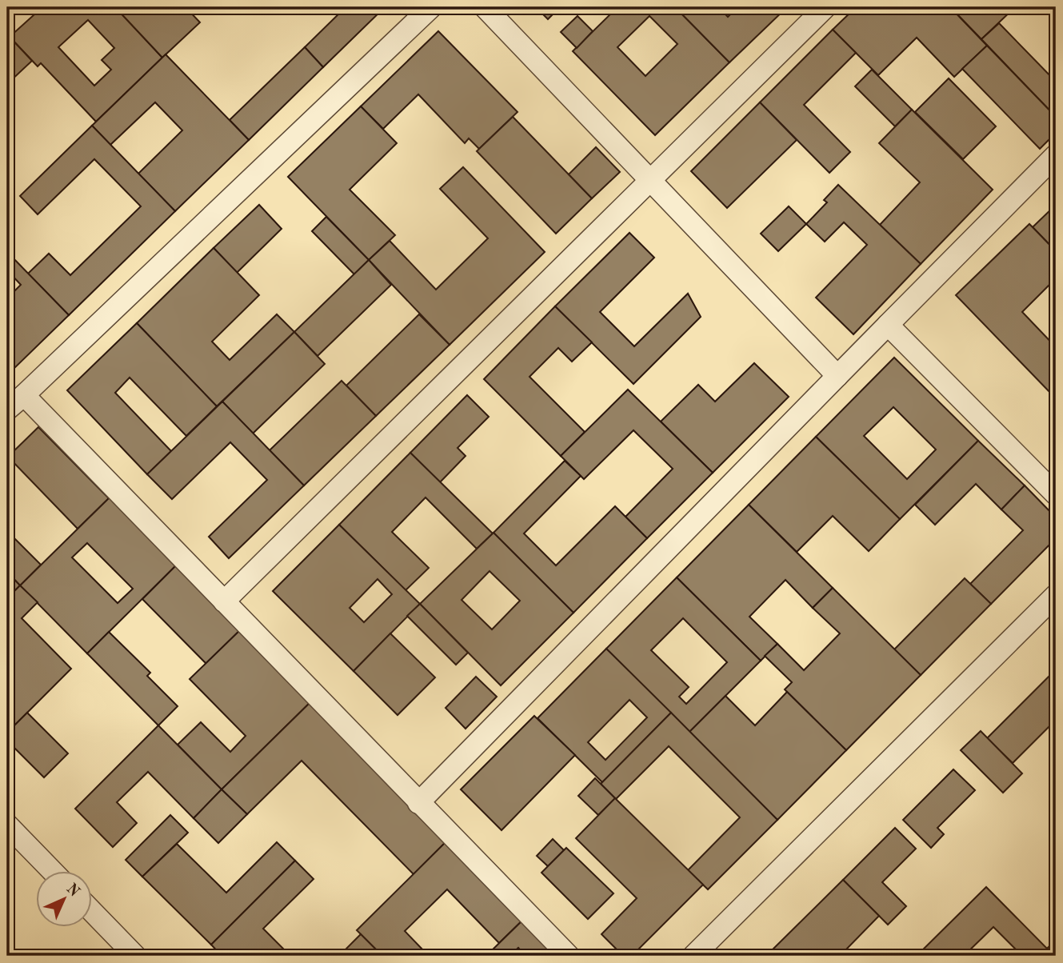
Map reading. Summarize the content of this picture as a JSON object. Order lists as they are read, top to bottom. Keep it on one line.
{"north":"top right"}
